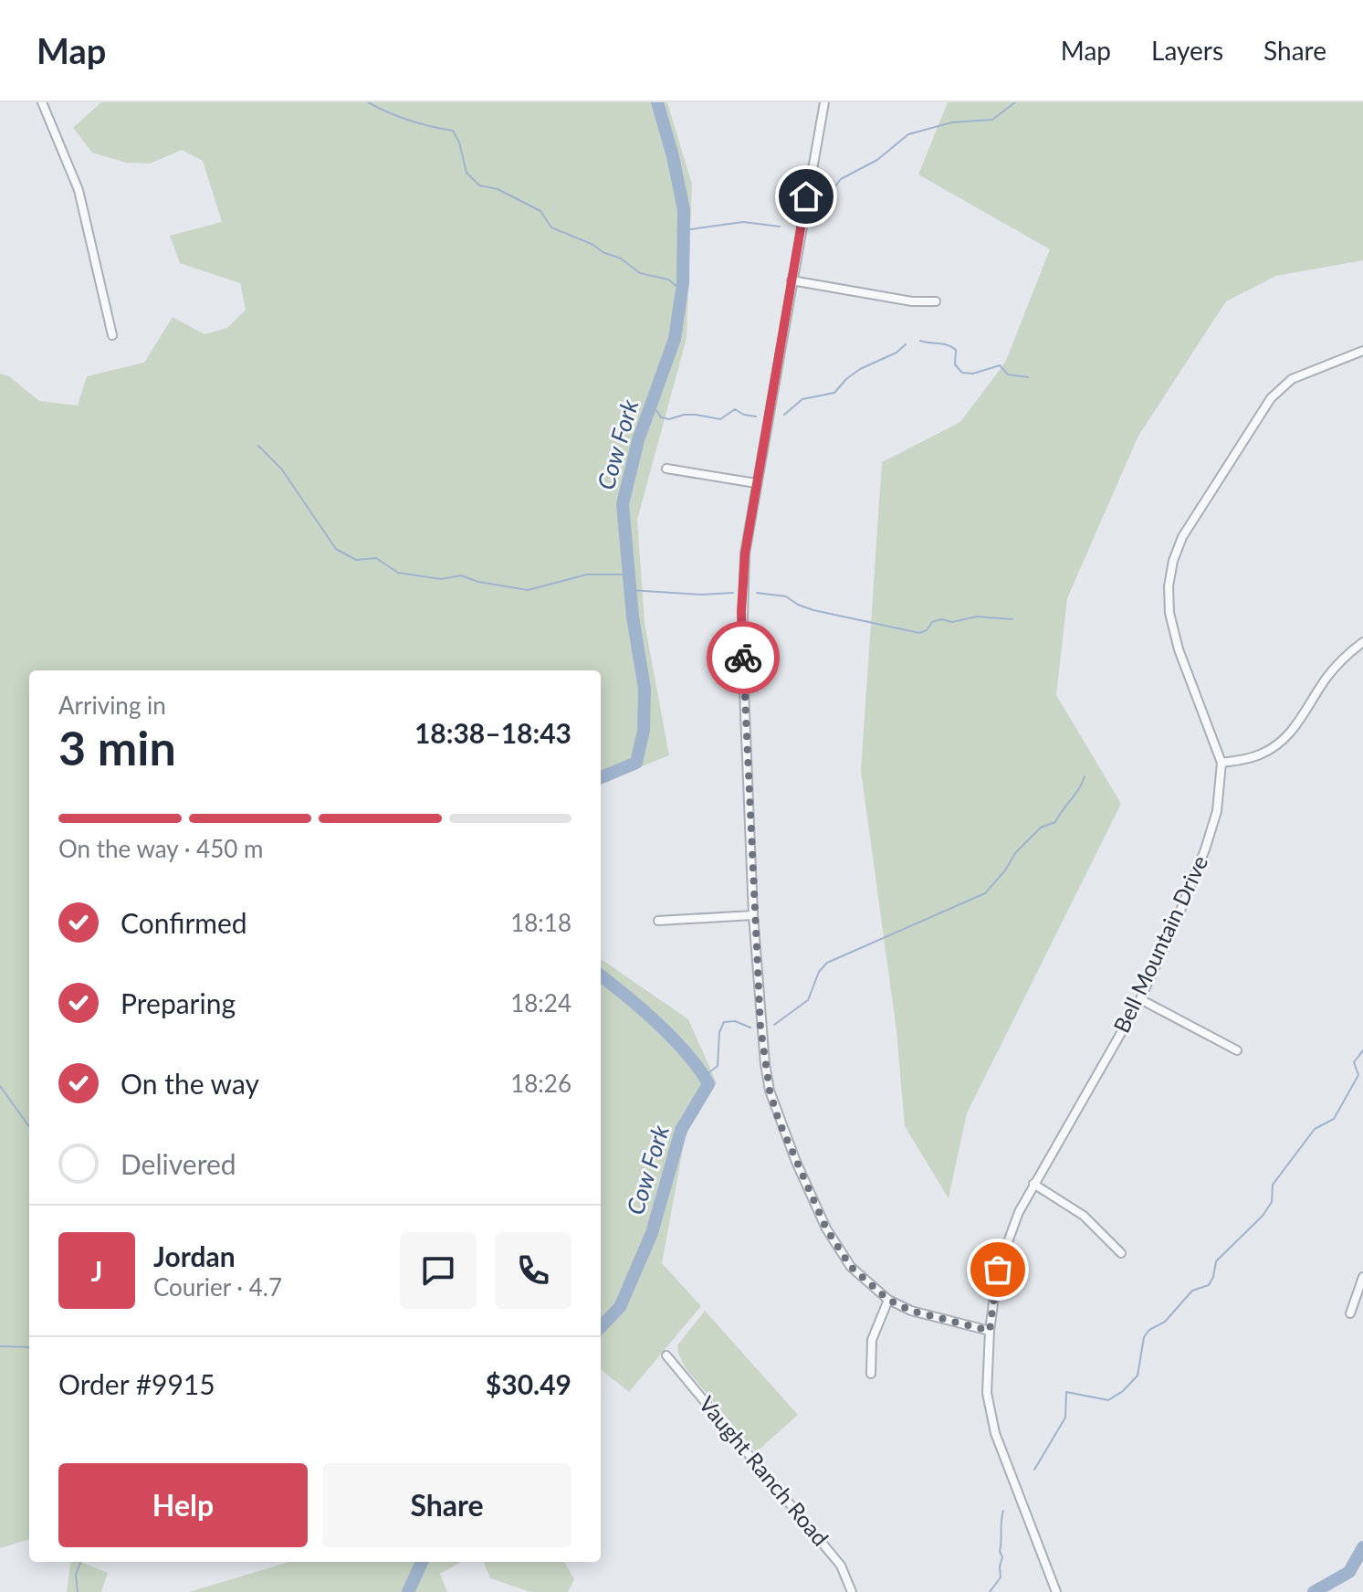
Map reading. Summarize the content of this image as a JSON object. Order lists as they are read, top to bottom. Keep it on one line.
{"streets":{"street":["Bell Mountain Drive","Vaught Ranch Road"]},"water":["Cow Fork"],"page":{"header":"Map","nav":["Map","Layers","Share"],"heading":["3 min","Arriving in","18:38–18:43"],"panel":["Jordan","Courier · 4.7","Order #9915","$30.49"],"bar":"On the way · 450 m","list":[["Confirmed","18:18"],["Preparing","18:24"],["On the way","18:26"],"Delivered"],"round":"J","buttons":["Help","Share"]}}
